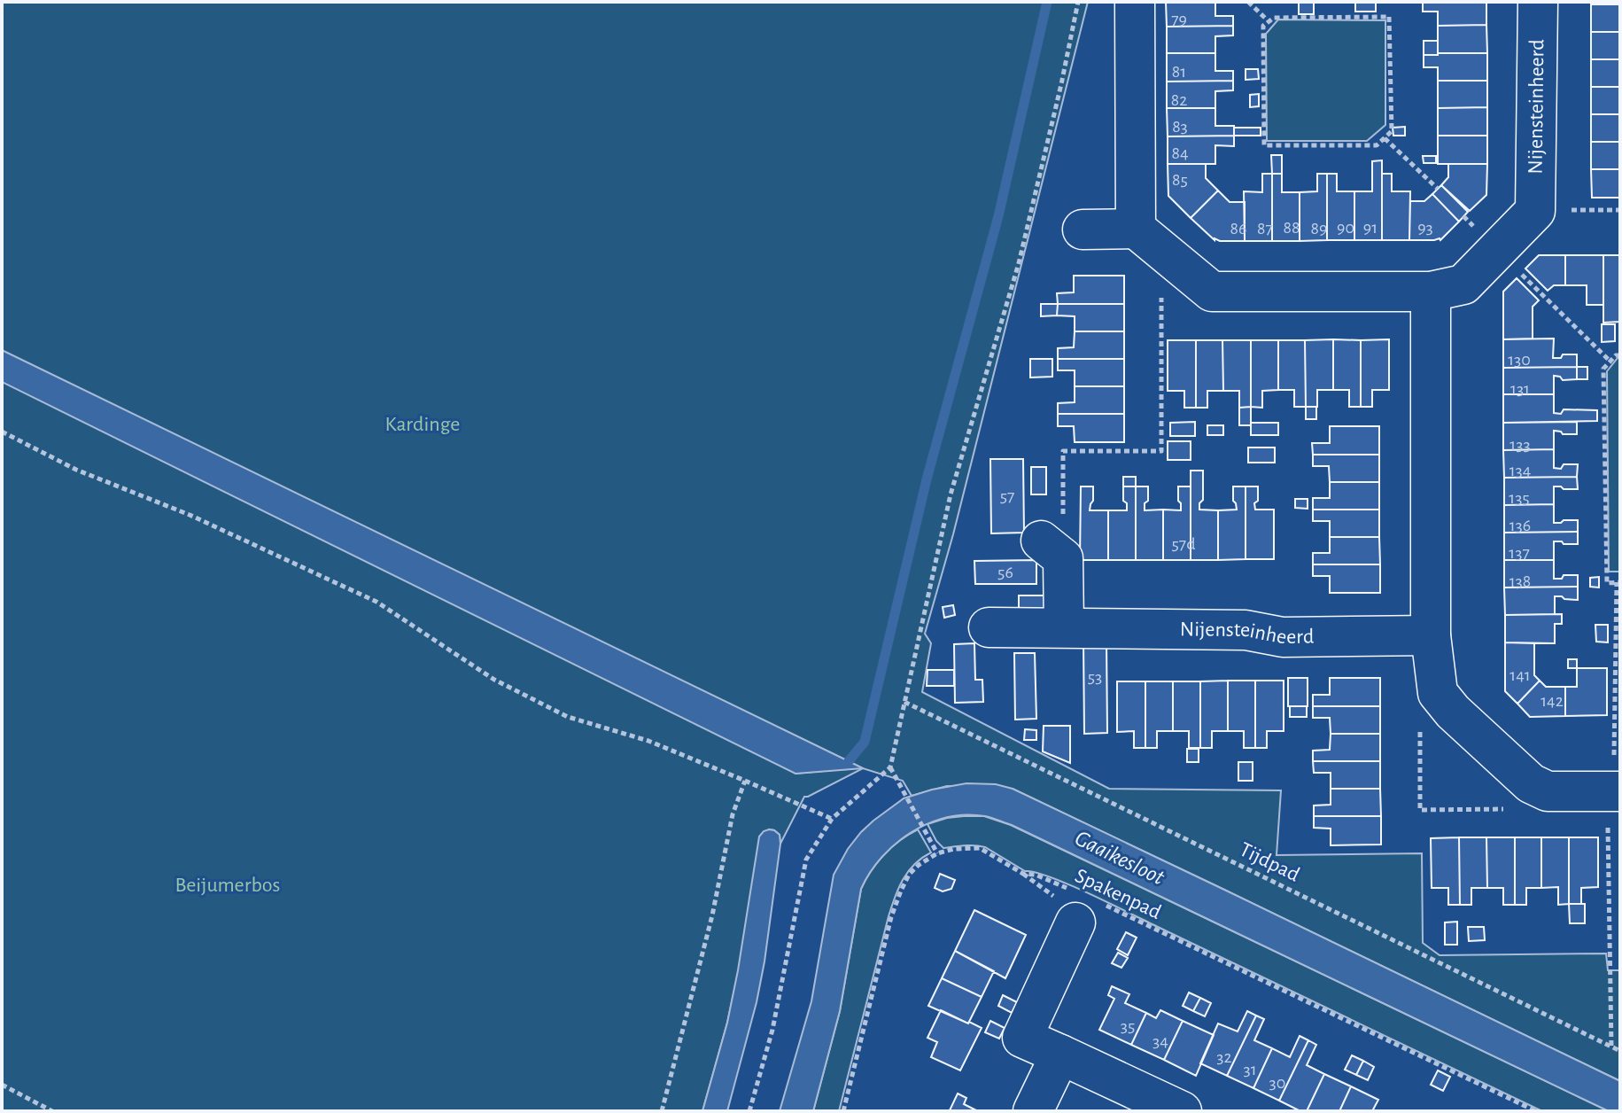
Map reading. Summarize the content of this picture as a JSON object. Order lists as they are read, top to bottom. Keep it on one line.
{"streets":{"street":["Nijensteinheerd"],"path":["Tijdpad","Spakenpad"]},"water":["Gaaikesloot"],"parks":["Kardinge","Beijumerbos"],"house_numbers":["79","81","82","83","84","85","88","90","91","93","86","87","89","130","131","133","134","57","135","136","57d","137","56","138","141","53","142","35","34","32","31","30"]}
